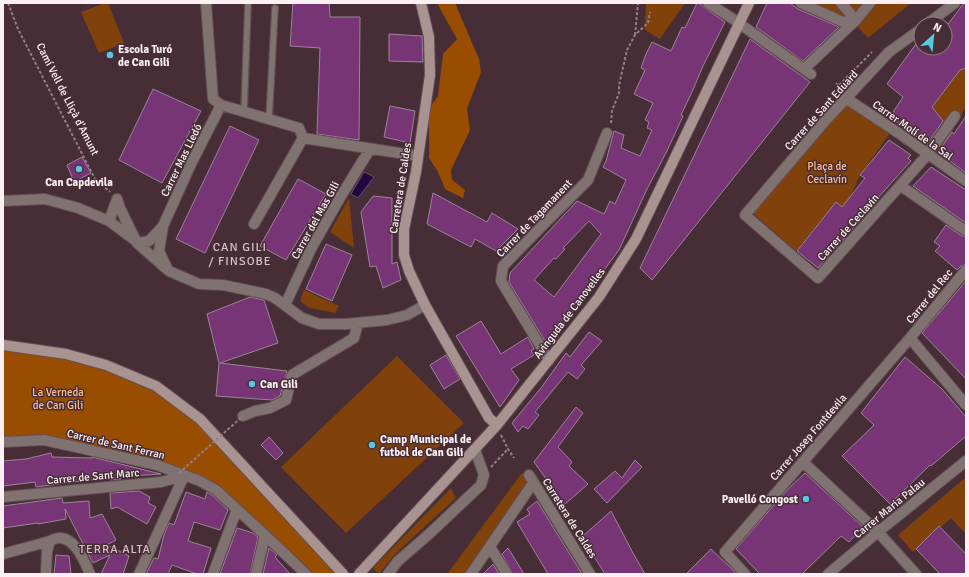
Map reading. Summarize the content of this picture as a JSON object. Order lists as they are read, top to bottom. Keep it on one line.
{"streets":{"street":["Carrer de Sant Eduard","Carrer Molí de la Sal","Carrer Mas Lledó","Carretera de Caldes","Carrer de Tagamanent","Carrer del Mas Gili","Carrer de Ceclavin","Carrer del Rec","Avinguda de Canovelles","Carrer Josep Fontdevila","Carrer de Sant Ferran","Carrer de Sant Marc","Carrer Maria Palau"],"path":["Camí Vell de Lliçà d'Amunt"]},"crossings":[["Carrer de Sant Eduard","Carrer Molí de la Sal"],["Carrer de Sant Eduard","Carrer de Ceclavin"],["Carrer Molí de la Sal","Carrer de Ceclavin"],["Carretera de Caldes","Avinguda de Canovelles"],["Carrer de Tagamanent","Avinguda de Canovelles"],["Carrer del Rec","Carrer Josep Fontdevila"],["Carrer de Sant Ferran","Carrer de Sant Marc"]],"districts":["CAN GILI / FINSOBE","TERRA ALTA"],"parks":["Plaça de Ceclavín","La Verneda de Can Gili"],"places":["Escola Turó de Can Gili","Can Capdevila","Can Gili","Camp Municipal de futbol de Can Gili","Pavelló Congost"],"north":"top right"}
